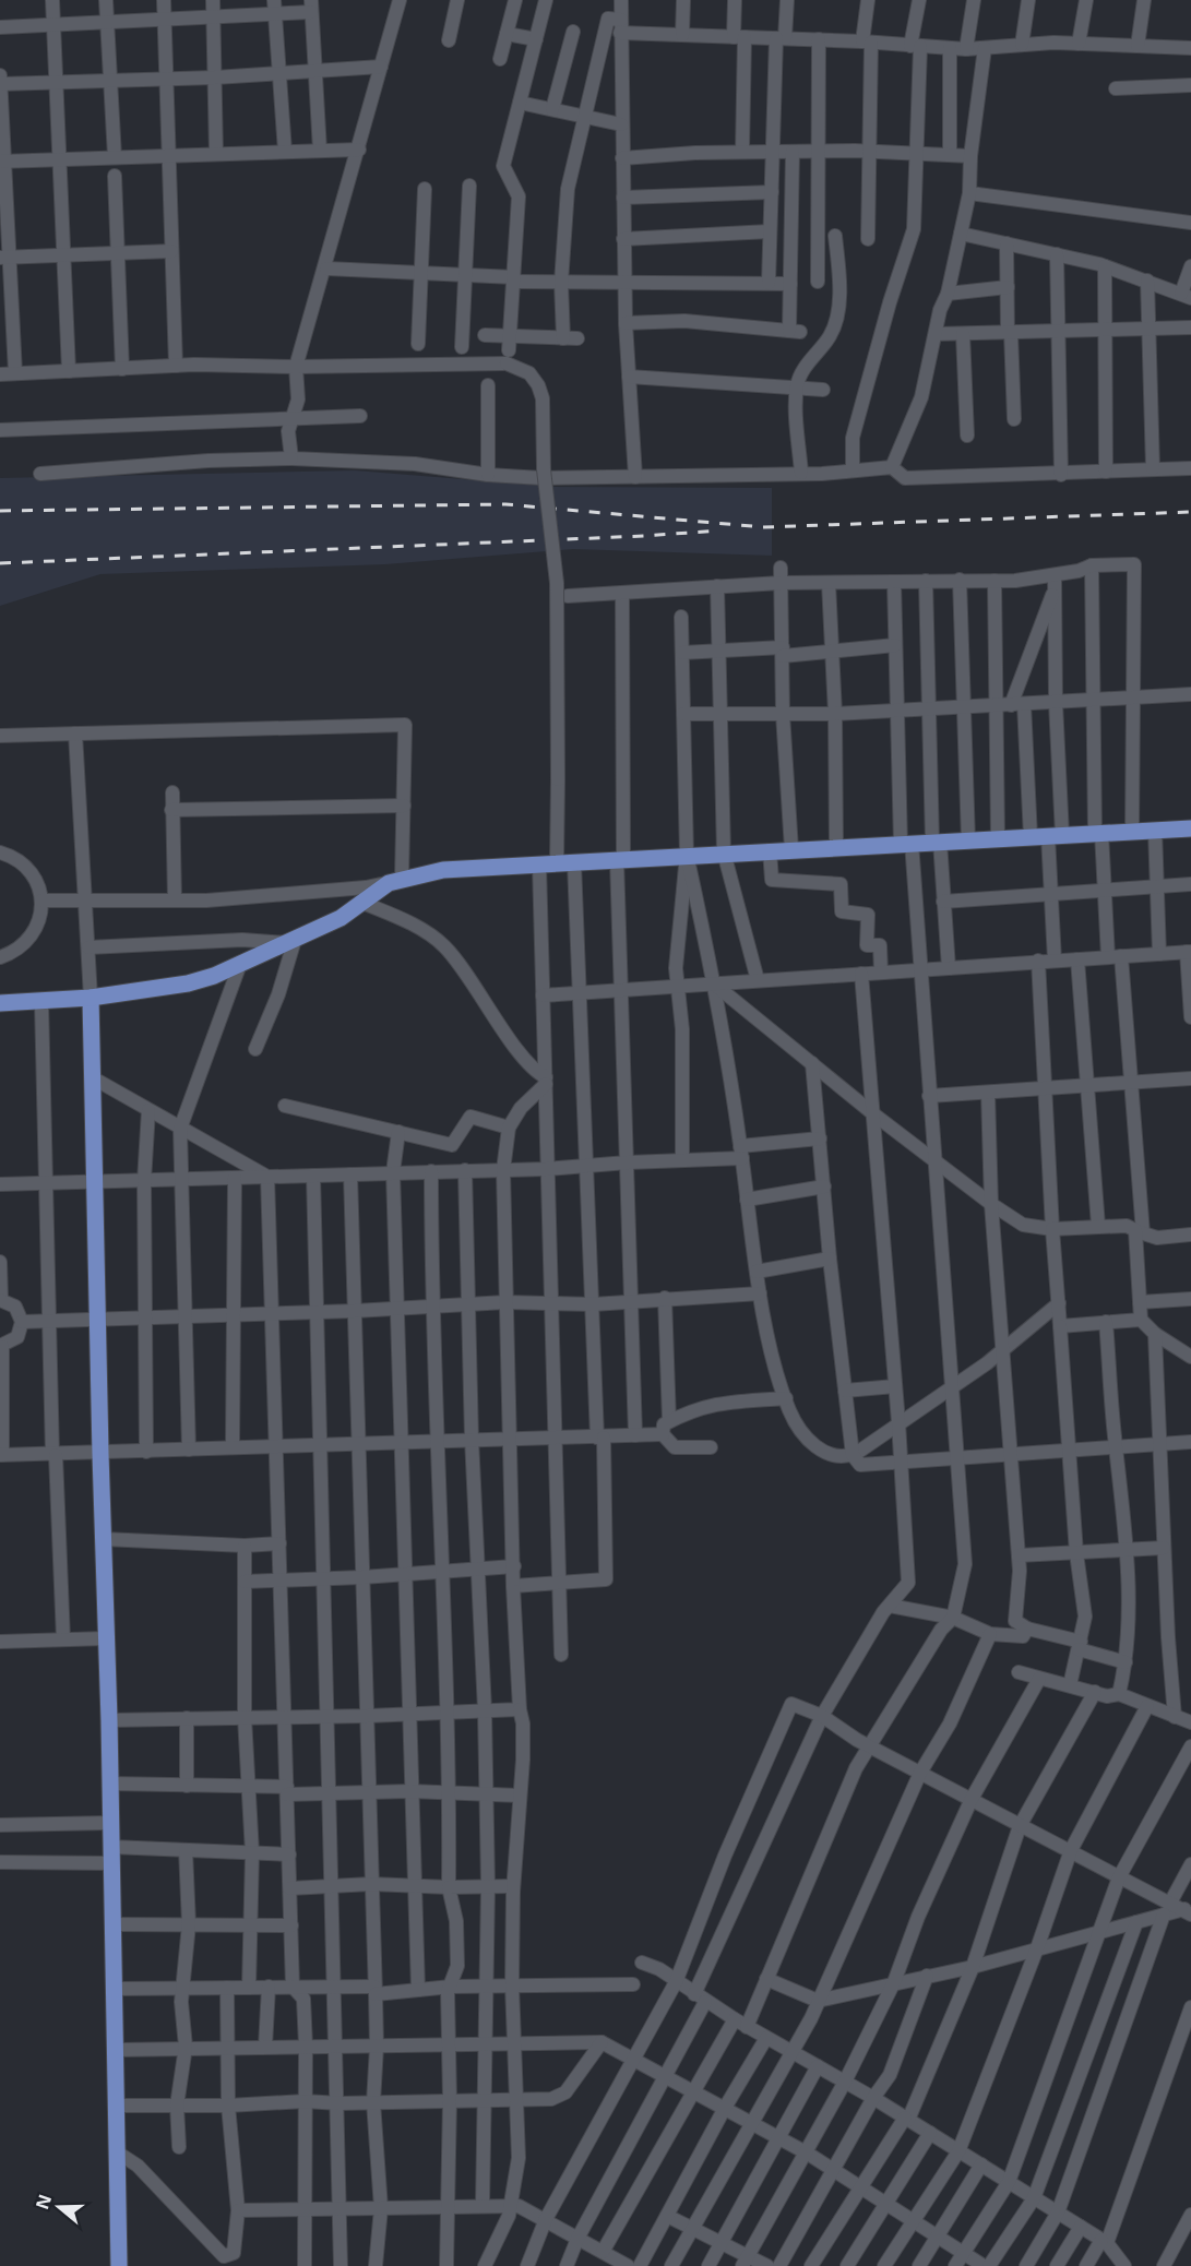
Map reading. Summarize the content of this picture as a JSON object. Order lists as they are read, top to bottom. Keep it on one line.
{"north":"left"}
